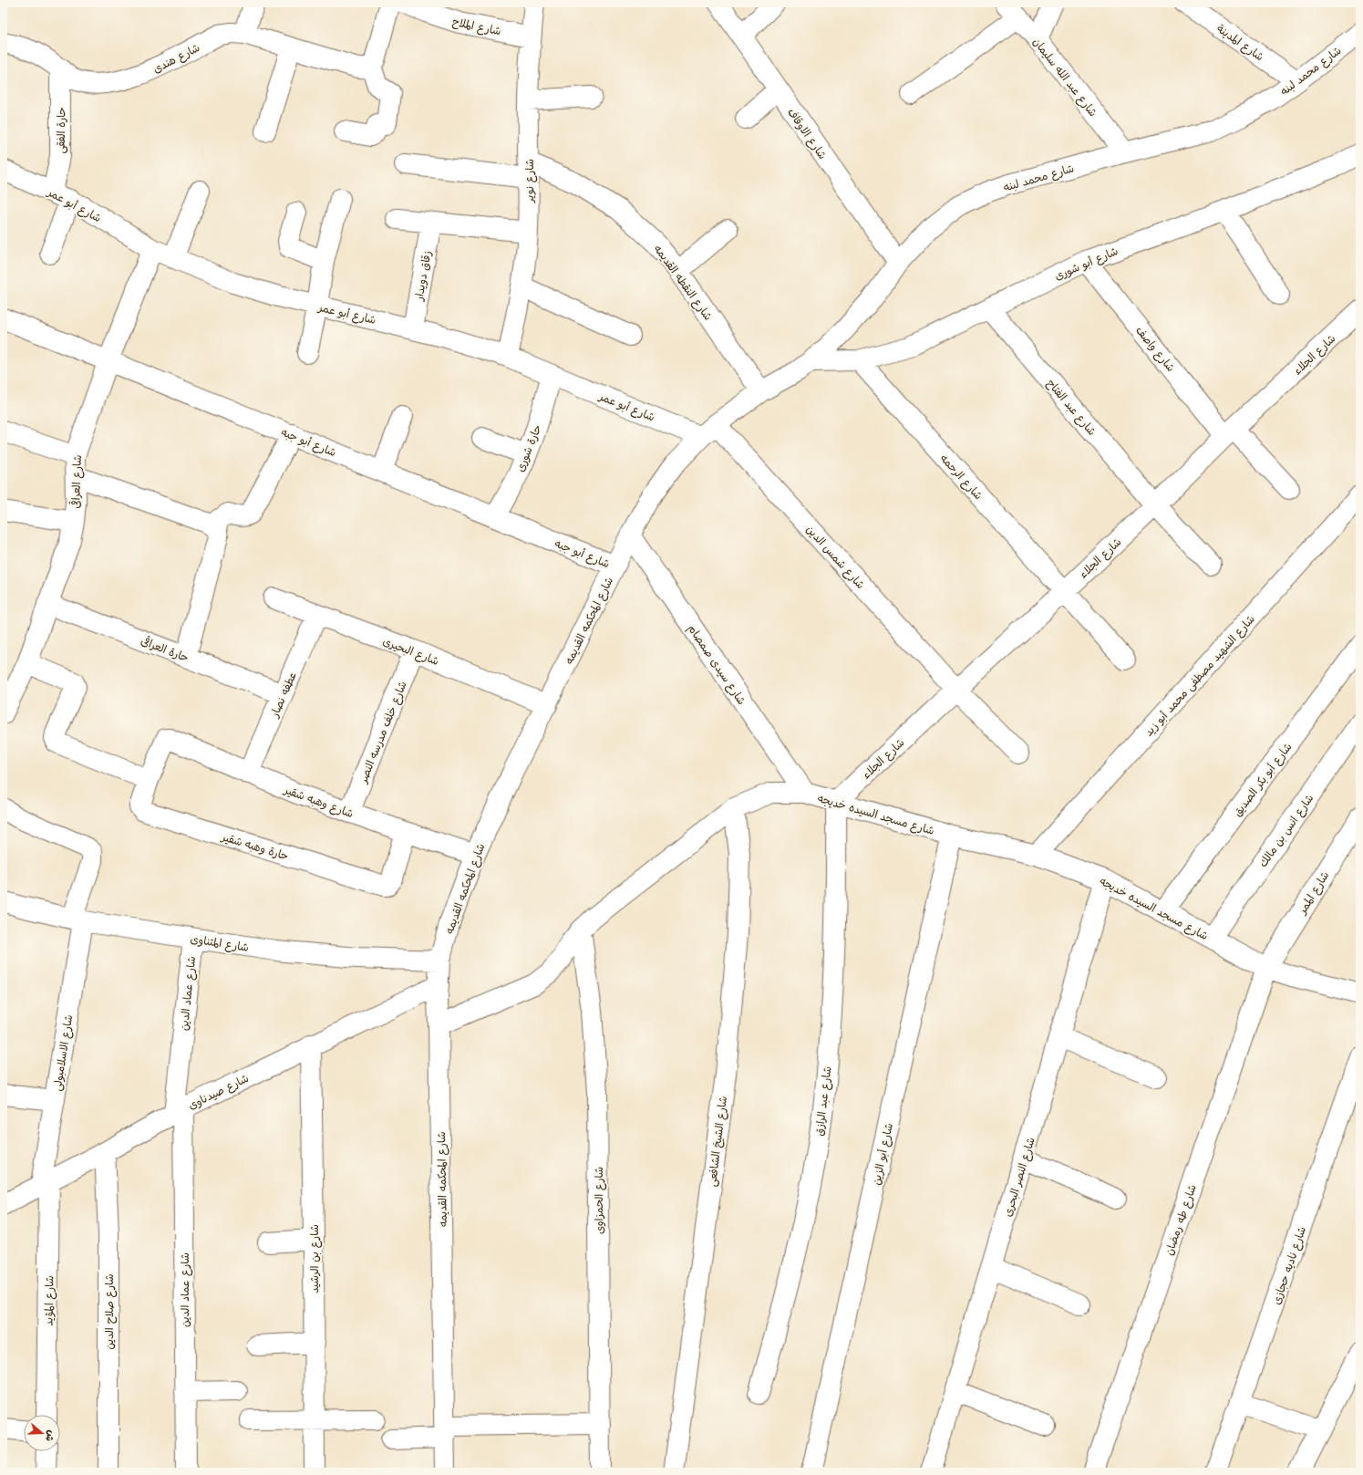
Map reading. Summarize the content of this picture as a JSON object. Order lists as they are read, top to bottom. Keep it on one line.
{"streets":{"street":["شارع الملاح","شارع المدينة","شارع هندى","شارع محمد لبنه","شارع عبد الله سليمان","حارة الفقى","شارع الاوقاف","شارع نوير","شارع أبو عمر","شارع أبو شورى","زقاق دويدار","شارع النقطه القديمه","شارع واصف","شارع الجلاء","شارع عبد الفتاح","شارع أبو جبه","حارة شورى","شارع الرحمه","شارع العراقى","شارع شمس الدين","شارع المحكمه القديمه","حارة العراقى","شارع البحيرى","شارع سيدى صمصام","شارع الشهيد مصطفى محمد أبو زيد","عطفه نصار","شارع خلف مدرسه النصر","شارع أبو بكر الصديق","شارع وهبه شقير","شارع مسجد السيده خديجه","شارع انس بن مالك","حارة وهبه شقير","شارع الممر","شارع المتناوى","شارع عماد الدين","شارع الاسلامبولى","شارع صيدناوى","شارع عبد الرازق","شارع الشيخ الشافعى","شارع أبو الزين","شارع النصر البحرى","شارع الحمزاوى","شارع طه رمضان","شارع بن الرشيد","شارع ناديه حجازى","شارع المؤيد","شارع صلاح الدين"]},"crossings":[["شارع الملاح","شارع نوير"],["شارع المدينة","شارع محمد لبنه"],["شارع هندى","حارة الفقى"],["شارع محمد لبنه","شارع عبد الله سليمان"],["شارع محمد لبنه","شارع الاوقاف"],["شارع محمد لبنه","شارع أبو شورى"],["شارع محمد لبنه","شارع النقطه القديمه"],["شارع محمد لبنه","شارع المحكمه القديمه"],["حارة الفقى","شارع أبو عمر"],["شارع نوير","شارع أبو عمر"],["شارع نوير","شارع النقطه القديمه"],["شارع أبو عمر","زقاق دويدار"],["شارع أبو عمر","حارة شورى"],["شارع أبو عمر","شارع العراقى"],["شارع أبو عمر","شارع المحكمه القديمه"],["شارع أبو شورى","شارع واصف"],["شارع أبو شورى","شارع عبد الفتاح"],["شارع أبو شورى","شارع الرحمه"],["شارع النقطه القديمه","شارع المحكمه القديمه"],["شارع واصف","شارع الجلاء"],["شارع الجلاء","شارع عبد الفتاح"],["شارع الجلاء","شارع الرحمه"],["شارع الجلاء","شارع شمس الدين"],["شارع الجلاء","شارع مسجد السيده خديجه"],["شارع الجلاء","شارع عبد الرازق"],["شارع أبو جبه","حارة شورى"],["شارع أبو جبه","شارع العراقى"],["شارع أبو جبه","شارع المحكمه القديمه"],["شارع العراقى","حارة العراقى"],["شارع شمس الدين","شارع المحكمه القديمه"],["شارع المحكمه القديمه","شارع البحيرى"],["شارع المحكمه القديمه","شارع سيدى صمصام"],["شارع المحكمه القديمه","شارع وهبه شقير"],["شارع المحكمه القديمه","شارع مسجد السيده خديجه"],["شارع المحكمه القديمه","شارع المتناوى"],["شارع المحكمه القديمه","شارع صيدناوى"],["حارة العراقى","عطفه نصار"],["شارع البحيرى","عطفه نصار"],["شارع البحيرى","شارع خلف مدرسه النصر"],["شارع سيدى صمصام","شارع مسجد السيده خديجه"],["شارع الشهيد مصطفى محمد أبو زيد","شارع مسجد السيده خديجه"],["عطفه نصار","شارع وهبه شقير"],["شارع خلف مدرسه النصر","شارع وهبه شقير"],["شارع أبو بكر الصديق","شارع مسجد السيده خديجه"],["شارع وهبه شقير","حارة وهبه شقير"],["شارع مسجد السيده خديجه","شارع انس بن مالك"],["شارع مسجد السيده خديجه","شارع الممر"],["شارع مسجد السيده خديجه","شارع عبد الرازق"],["شارع مسجد السيده خديجه","شارع الشيخ الشافعى"],["شارع مسجد السيده خديجه","شارع أبو الزين"],["شارع مسجد السيده خديجه","شارع النصر البحرى"],["شارع مسجد السيده خديجه","شارع الحمزاوى"],["شارع مسجد السيده خديجه","شارع طه رمضان"],["شارع الممر","شارع طه رمضان"],["شارع المتناوى","شارع عماد الدين"],["شارع المتناوى","شارع الاسلامبولى"],["شارع عماد الدين","شارع صيدناوى"],["شارع الاسلامبولى","شارع صيدناوى"],["شارع الاسلامبولى","شارع المؤيد"],["شارع صيدناوى","شارع بن الرشيد"],["شارع صيدناوى","شارع المؤيد"],["شارع صيدناوى","شارع صلاح الدين"]],"north":"right"}
